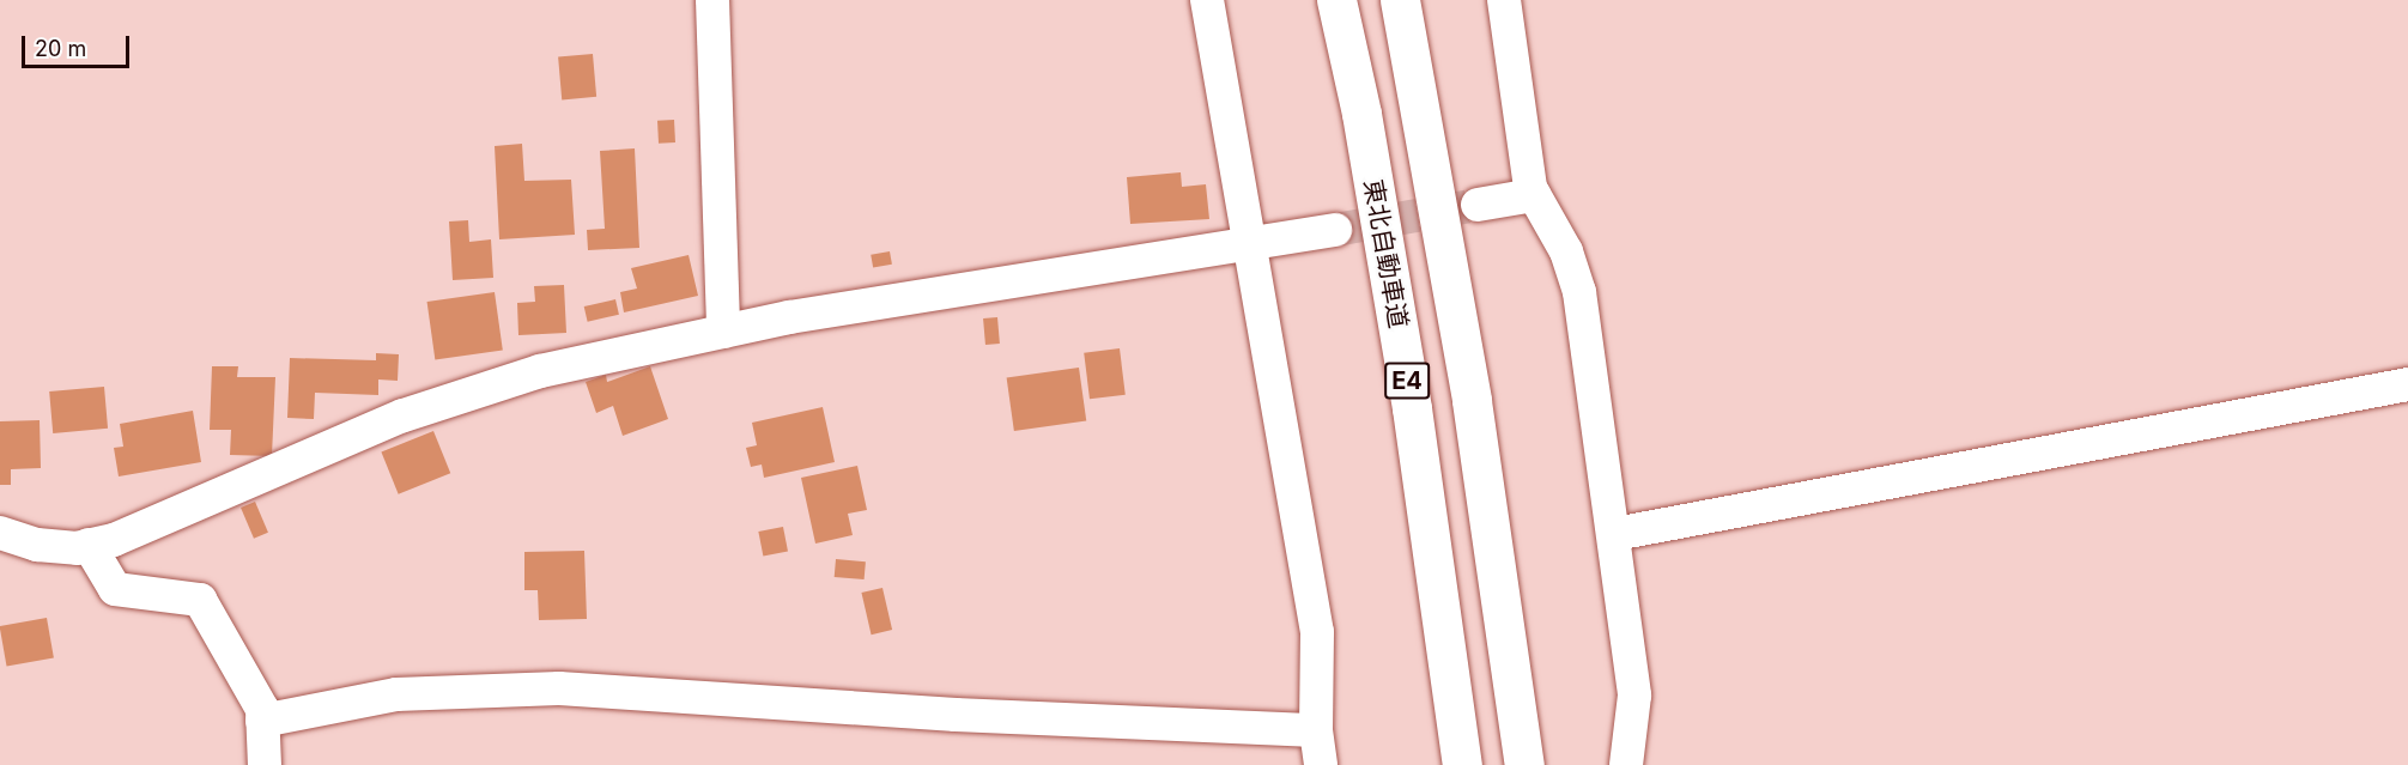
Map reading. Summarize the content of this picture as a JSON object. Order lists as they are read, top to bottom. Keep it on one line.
{"streets":{"highway":["東北自動車道","E4"]},"scale_bar":"20 m"}
